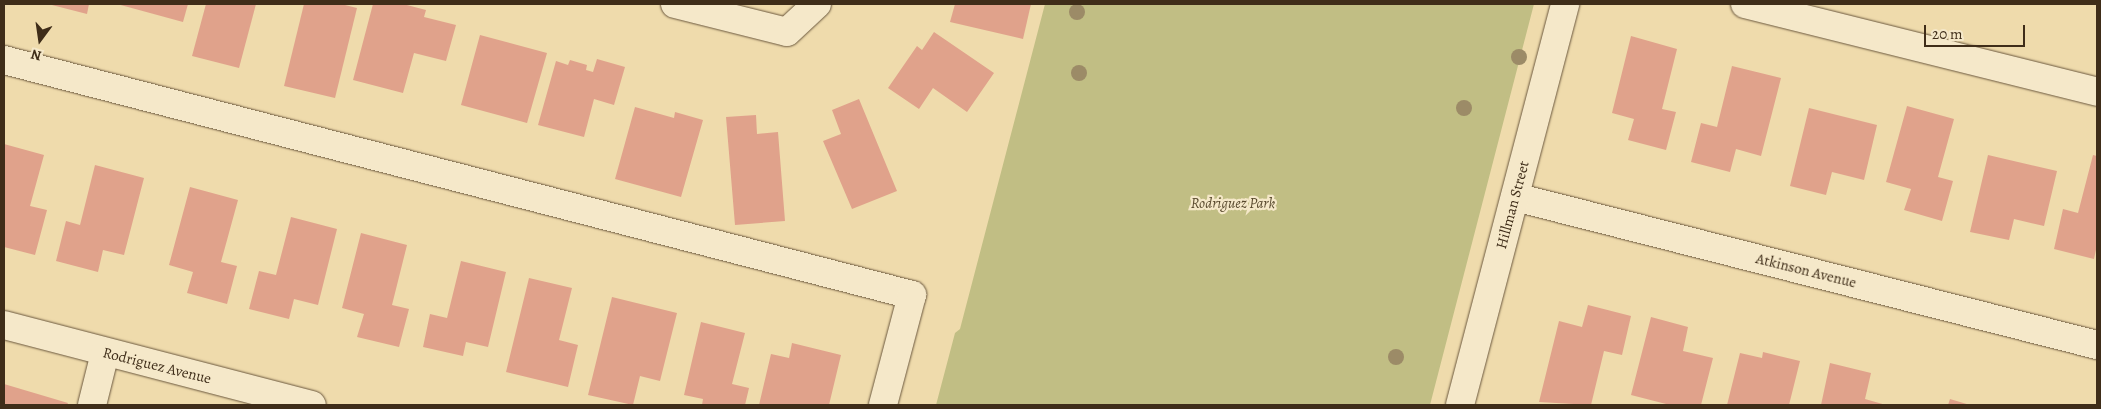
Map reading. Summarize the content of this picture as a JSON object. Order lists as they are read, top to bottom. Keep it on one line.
{"streets":{"street":["Hillman Street","Atkinson Avenue","Rodriguez Avenue"]},"crossings":[["Hillman Street","Atkinson Avenue"]],"parks":["Rodriguez Park"],"scale_bar":"20 m","north":"bottom"}
